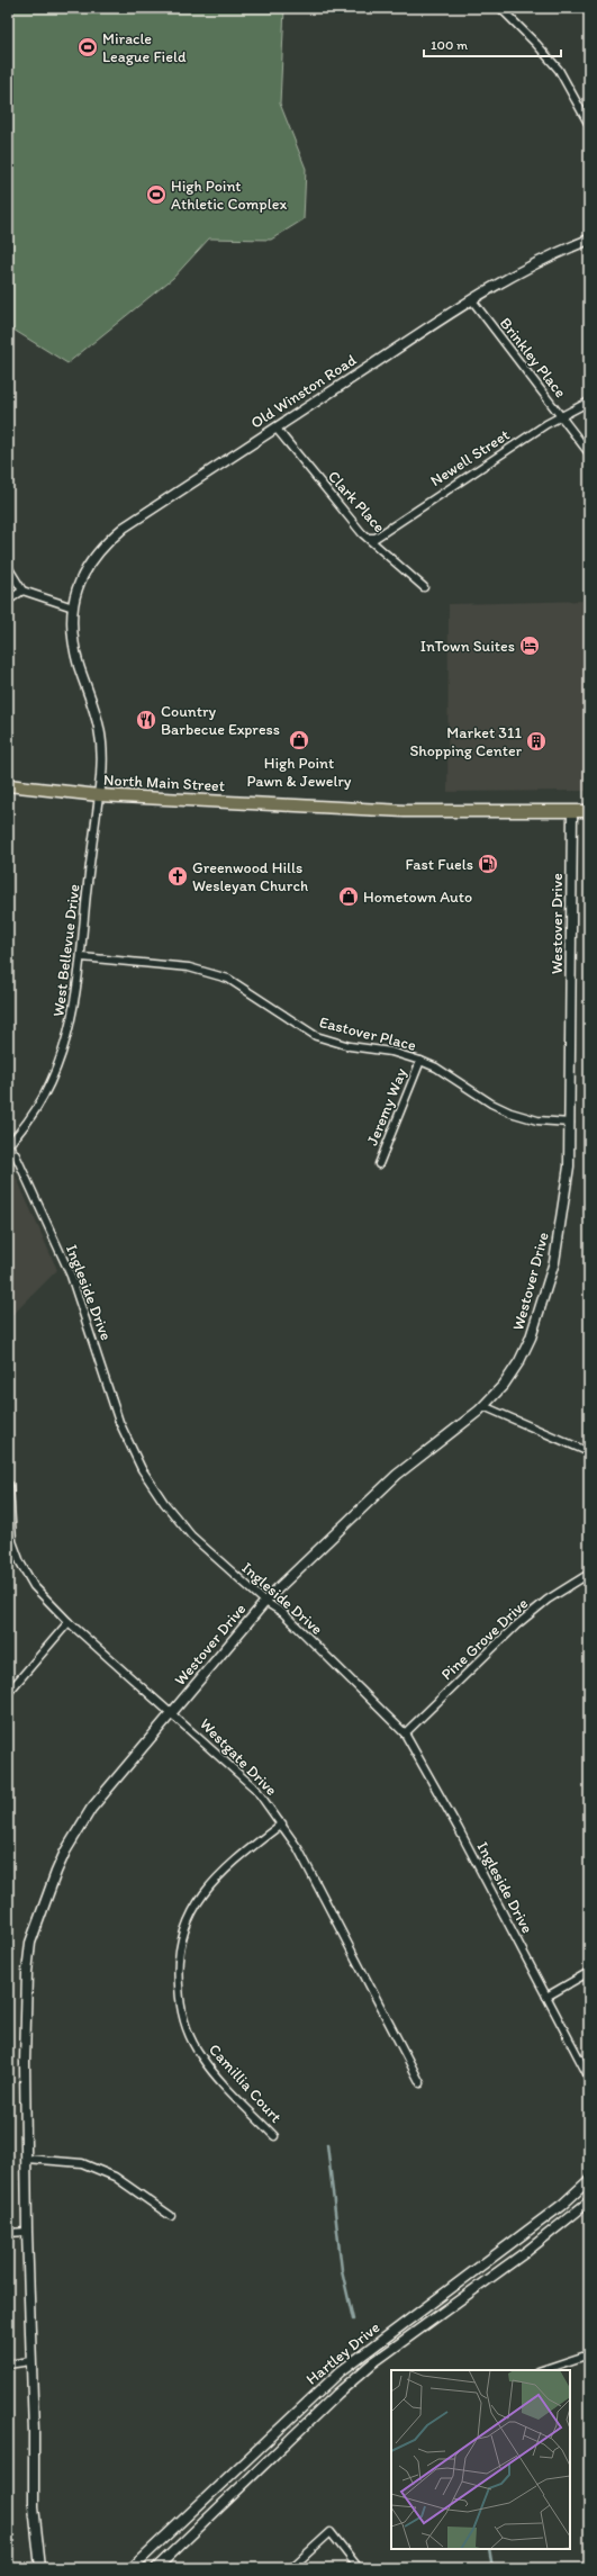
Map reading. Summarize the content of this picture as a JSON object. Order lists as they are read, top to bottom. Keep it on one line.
{"streets":{"main road":["North Main Street"],"street":["Brinkley Place","Old Winston Road","Newell Street","Clark Place","Westover Drive","West Bellevue Drive","Eastover Place","Jeremy Way","Ingleside Drive","Pine Grove Drive","Westgate Drive","Camillia Court","Hartley Drive"]},"crossings":[["Brinkley Place","Old Winston Road"],["Brinkley Place","Newell Street"],["Old Winston Road","Clark Place"],["Old Winston Road","North Main Street"],["Old Winston Road","West Bellevue Drive"],["Newell Street","Clark Place"],["North Main Street","Westover Drive"],["North Main Street","West Bellevue Drive"],["Westover Drive","Eastover Place"],["Westover Drive","Ingleside Drive"],["Westover Drive","Westgate Drive"],["West Bellevue Drive","Eastover Place"],["West Bellevue Drive","Ingleside Drive"],["Eastover Place","Jeremy Way"],["Ingleside Drive","Pine Grove Drive"],["Westgate Drive","Camillia Court"]],"places":{"sports":["Miracle League Field","High Point Athletic Complex"],"hotel":["InTown Suites"],"restaurant":["Country Barbecue Express"],"shop":["High Point Pawn & Jewelry","Hometown Auto"],"building":["Market 311 Shopping Center"],"fuel station":["Fast Fuels"],"church":["Greenwood Hills Wesleyan Church"]},"scale_bar":"100 m"}
